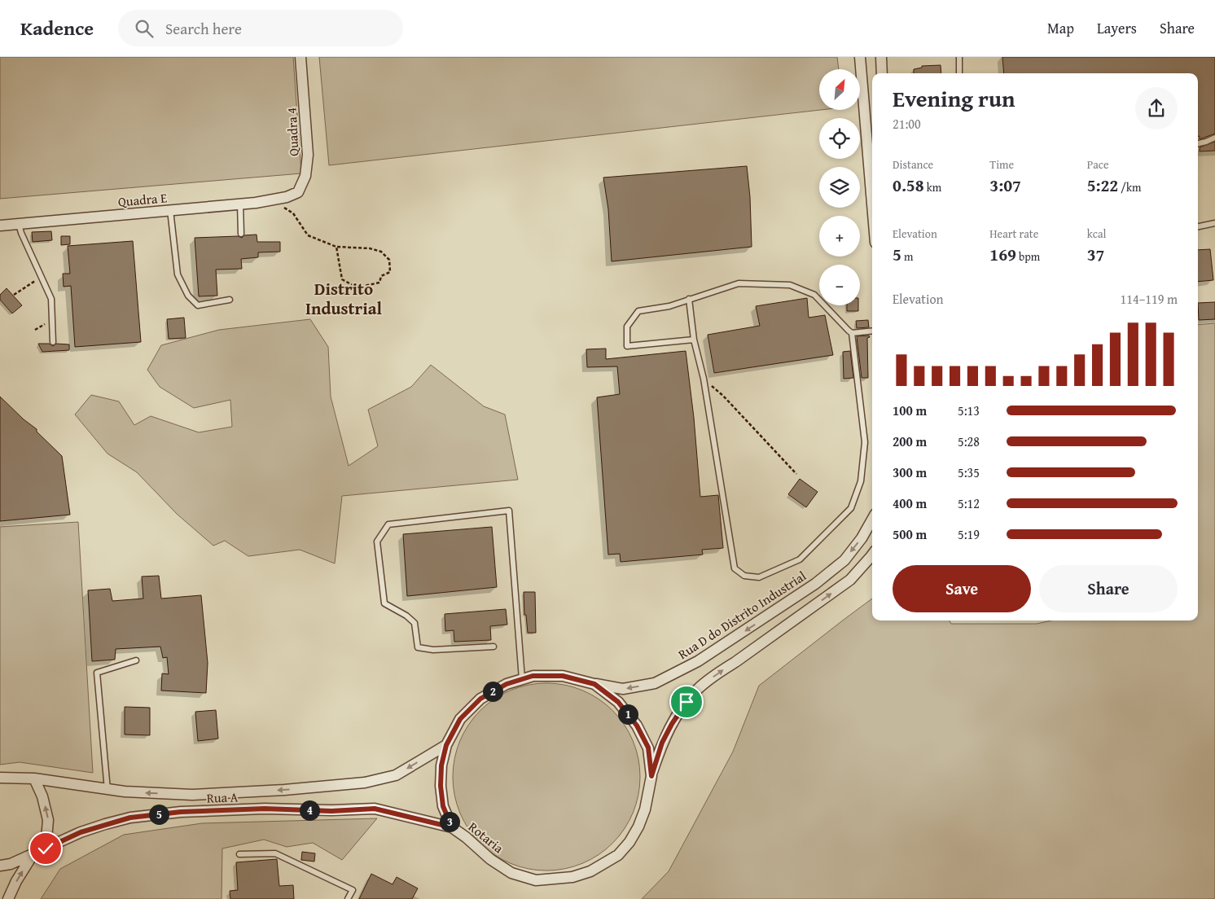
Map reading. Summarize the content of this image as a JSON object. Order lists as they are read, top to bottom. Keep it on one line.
{"streets":{"street":["Quadra 4","Quadra E","Rua D do Distrito Industrial","Rua A","Rotaria"]},"crossings":[["Quadra 4","Quadra E"],["Rua D do Distrito Industrial","Rotaria"],["Rua A","Rotaria"]],"districts":["Distrito Industrial"],"north":"top right","page":{"header":"Kadence","search":"Search here","nav":["Map","Layers","Share"],"map_buttons":["+","−"],"heading":["Evening run","21:00"],"stats":[["Distance","0.58 km"],["Time","3:07"],["Pace","5:22 /km"],["Elevation","5 m"],["Heart rate","169 bpm"],["kcal","37"]],"chart":["Elevation","114–119 m"],"list":[{"name":"100 m","note":"5:13"},{"name":"200 m","note":"5:28"},{"name":"300 m","note":"5:35"},{"name":"400 m","note":"5:12"},{"name":"500 m","note":"5:19"}],"buttons":["Save","Share"],"pins":["2","1","4","5","3"]}}
